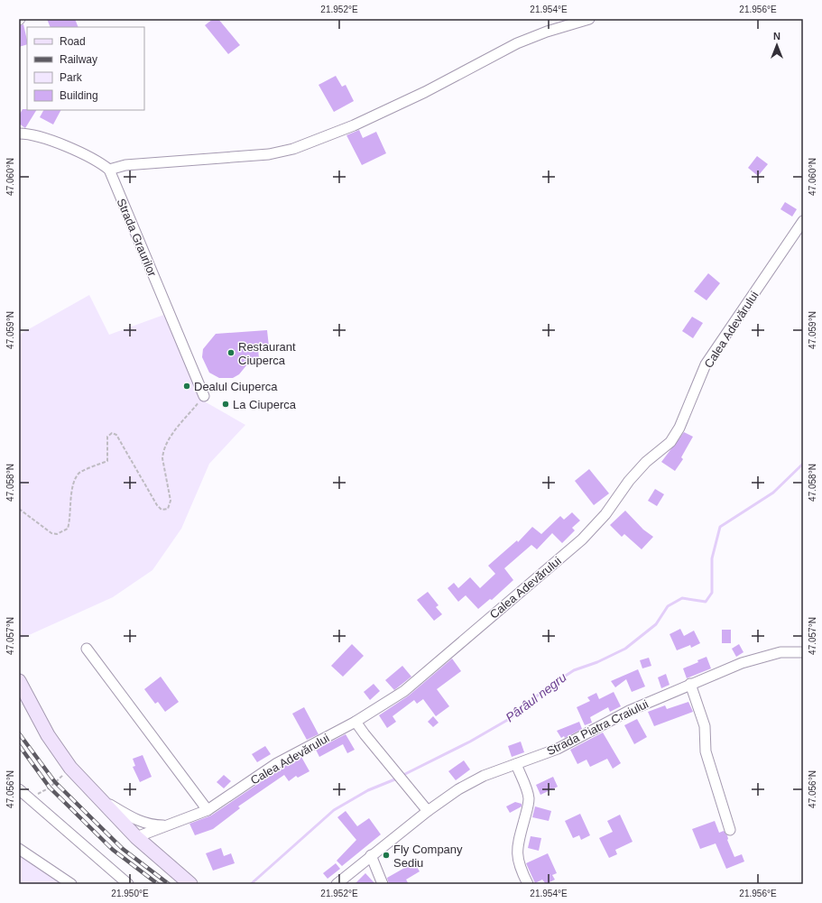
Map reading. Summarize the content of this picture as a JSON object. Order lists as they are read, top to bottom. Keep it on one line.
{"streets":{"street":["Strada Graurilor","Calea Adevărului","Strada Piatra Craiului"]},"water":["Pârâul negru"],"places":["Restaurant Ciuperca","Dealul Ciuperca","La Ciuperca","Fly Company Sediu"],"legend":["Road","Railway","Park","Building"],"north":"top","coordinates":["21.952°E","21.954°E","21.956°E","47.060°N","47.059°N","47.058°N","47.057°N","47.056°N","21.950°E"]}
